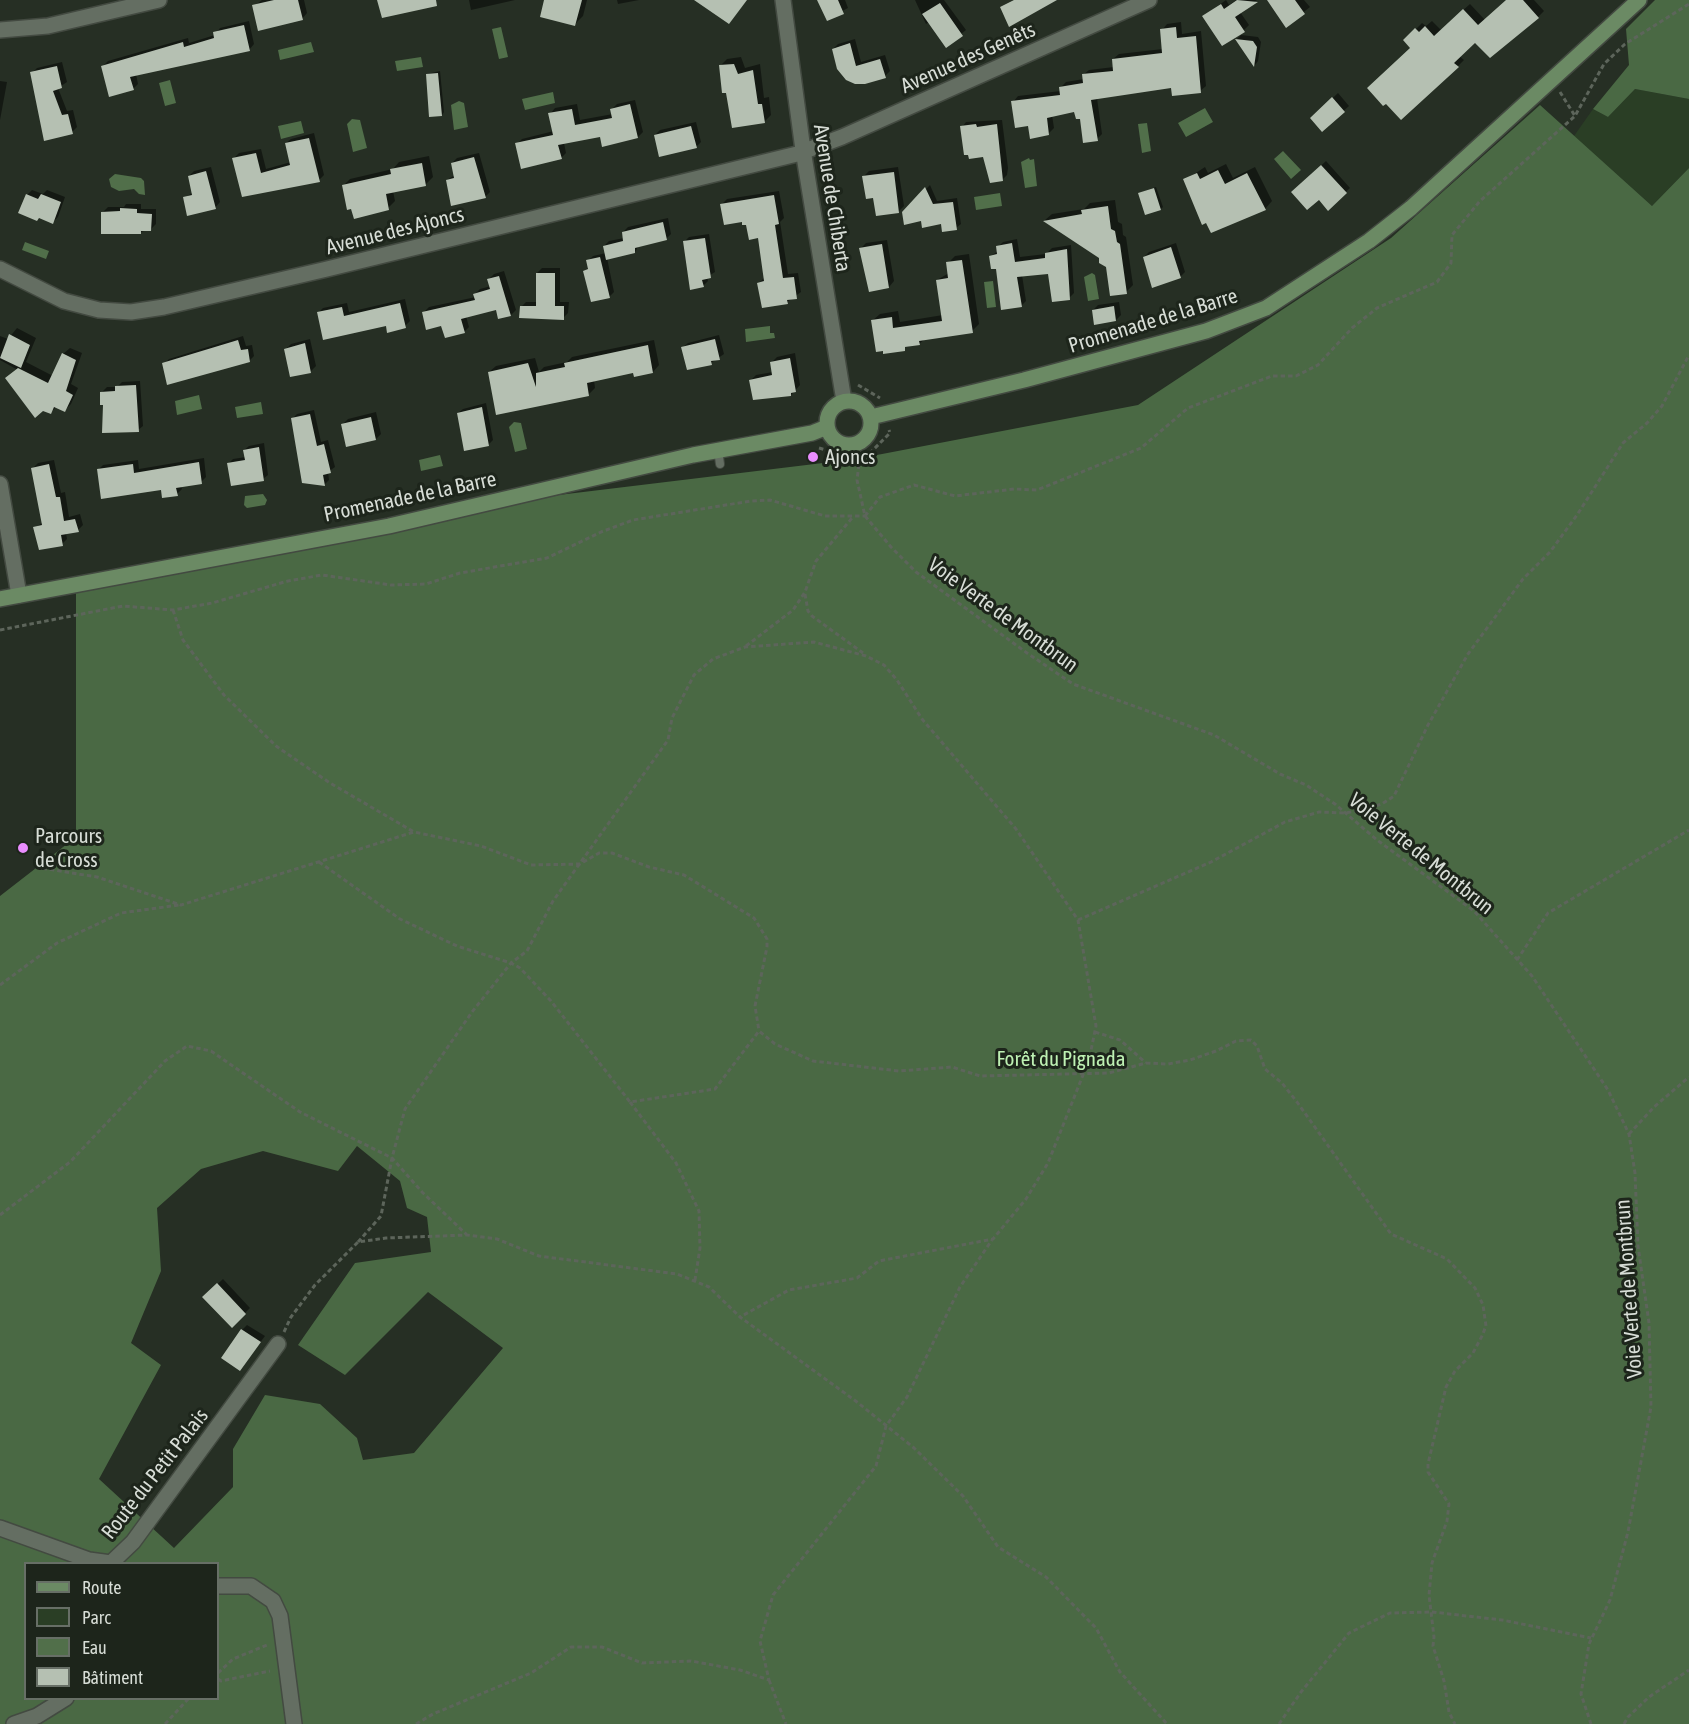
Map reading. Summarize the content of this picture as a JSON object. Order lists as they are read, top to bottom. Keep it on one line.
{"streets":{"main road":["Promenade de la Barre"],"street":["Avenue des Genêts","Avenue de Chiberta","Avenue des Ajoncs","Route du Petit Palais"],"path":["Voie Verte de Montbrun"]},"crossings":[["Avenue des Genêts","Avenue de Chiberta"],["Avenue des Genêts","Avenue des Ajoncs"],["Avenue de Chiberta","Avenue des Ajoncs"],["Avenue de Chiberta","Promenade de la Barre"]],"parks":["Forêt du Pignada"],"places":["Ajoncs","Parcours de Cross"],"legend":["Route","Parc","Eau","Bâtiment"]}
